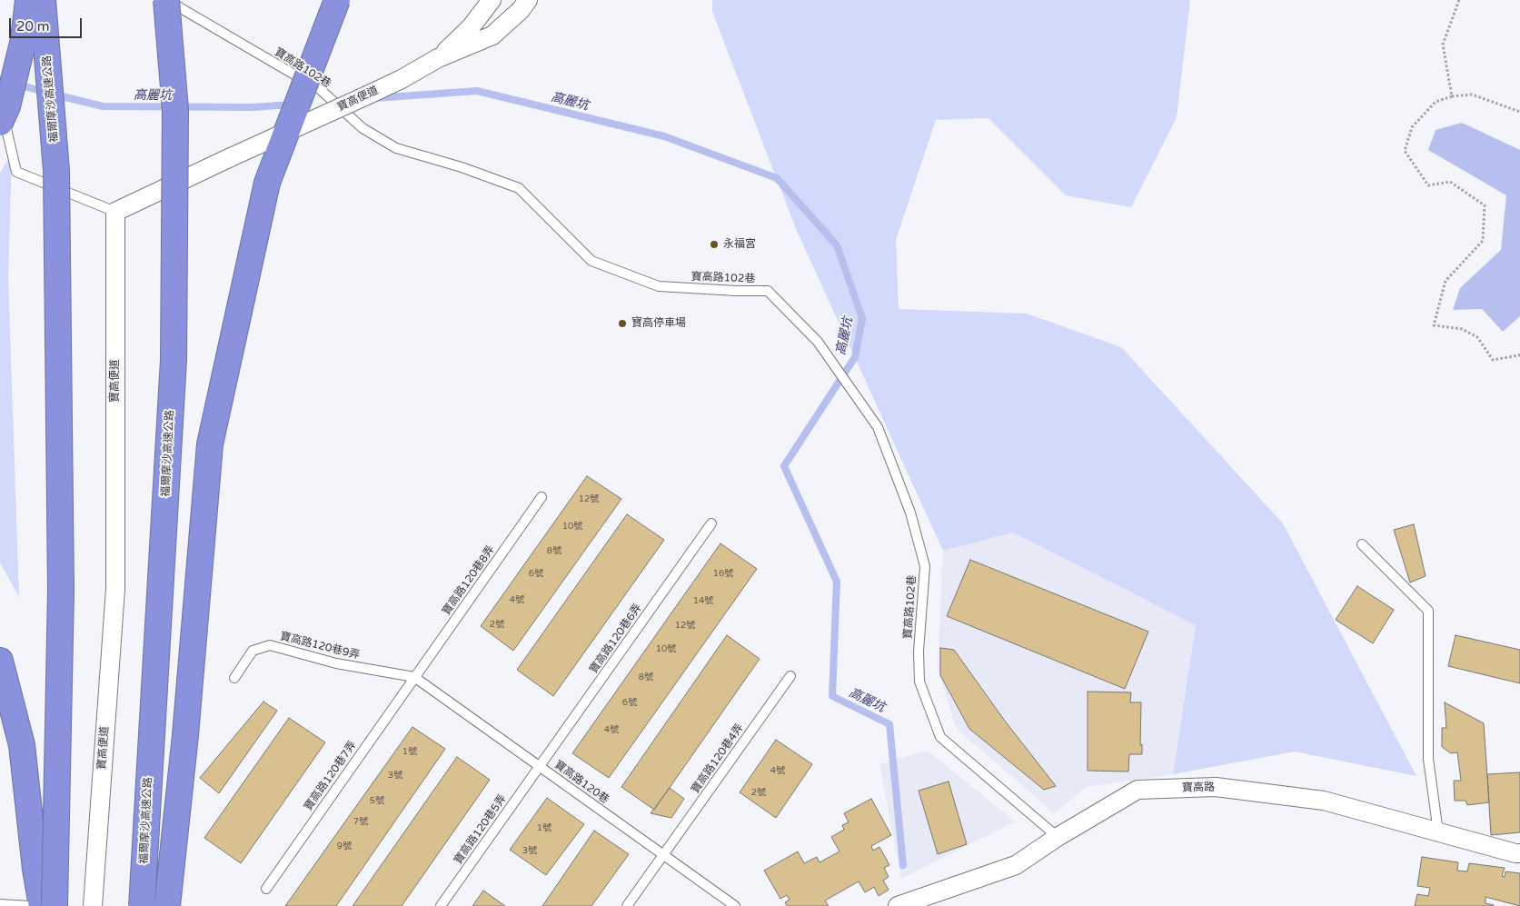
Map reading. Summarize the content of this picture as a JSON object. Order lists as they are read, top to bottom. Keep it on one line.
{"streets":{"highway":["福爾摩沙高速公路"],"street":["寶高便道","寶高路"],"lane":["寶高路102巷","寶高路120巷8弄","寶高路120巷6弄","寶高路120巷9弄","寶高路120巷4弄","寶高路120巷7弄","寶高路120巷","寶高路120巷5弄"]},"crossings":[["寶高路102巷","福爾摩沙高速公路"],["寶高路102巷","寶高路"],["寶高路120巷8弄","寶高路120巷9弄"],["寶高路120巷8弄","寶高路120巷7弄"],["寶高路120巷8弄","寶高路120巷"],["寶高路120巷6弄","寶高路120巷"],["寶高路120巷6弄","寶高路120巷5弄"],["寶高路120巷9弄","寶高路120巷7弄"],["寶高路120巷9弄","寶高路120巷"],["寶高路120巷4弄","寶高路120巷"],["寶高路120巷7弄","寶高路120巷"],["寶高路120巷","寶高路120巷5弄"]],"water":["高麗坑"],"places":["永福宮","寶高停車場"],"house_numbers":["12號","10號","8號","6號","16號","4號","14號","2號","12號","10號","8號","6號","4號","1號","4號","3號","2號","5號","7號","1號","9號","3號"],"scale_bar":"20 m"}
